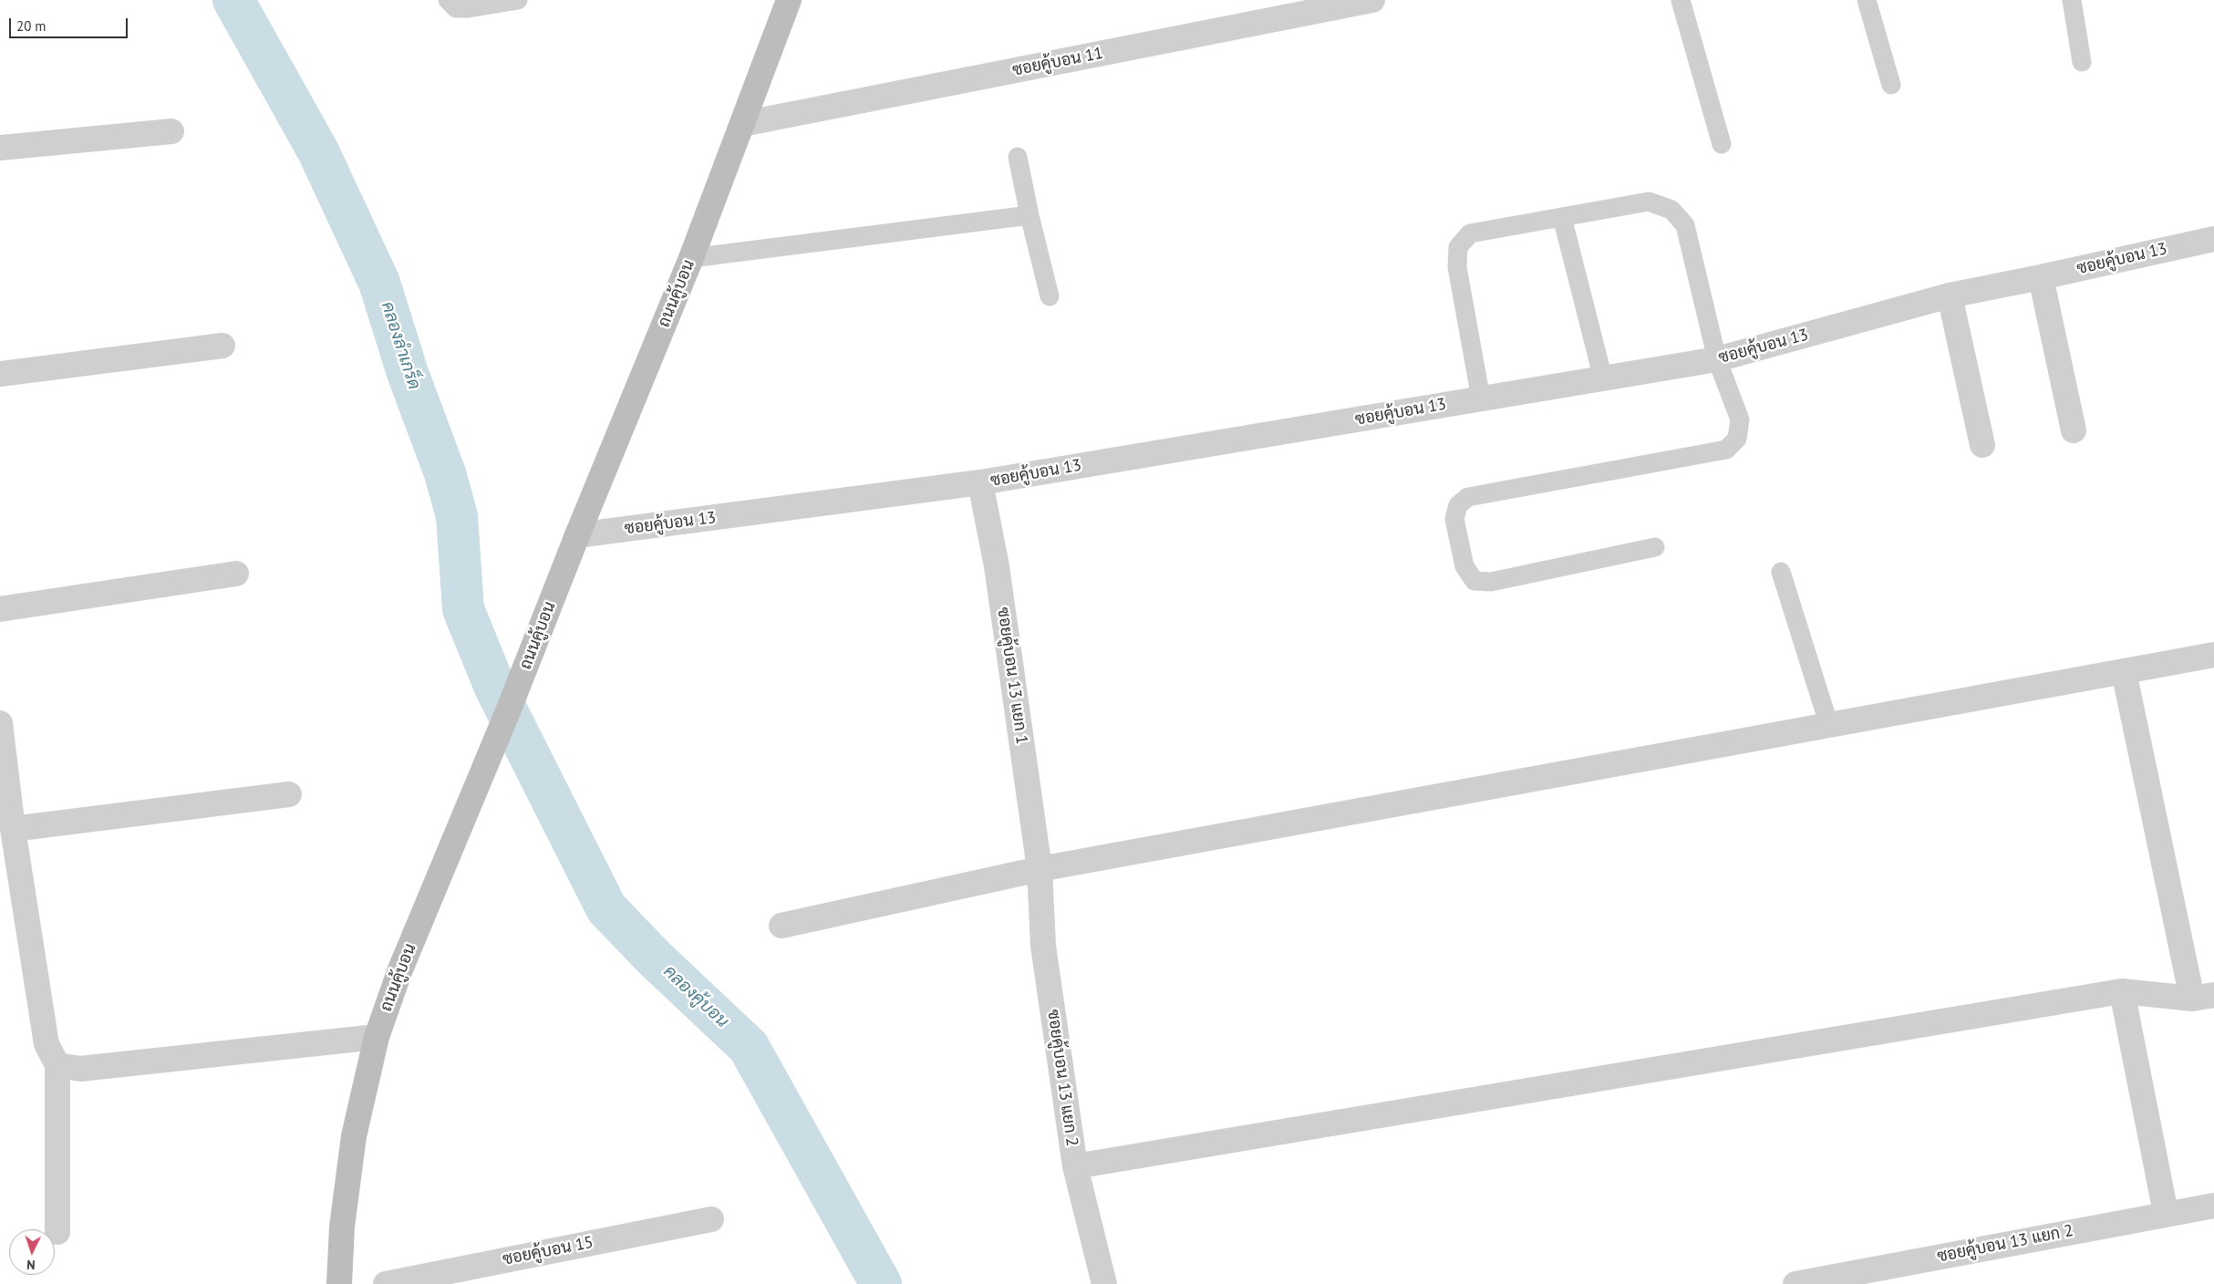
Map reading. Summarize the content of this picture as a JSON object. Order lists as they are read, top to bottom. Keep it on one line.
{"streets":{"main road":["ถนนคู้บอน"],"street":["ซอยคู้บอน 11","ซอยคู้บอน 13","ซอยคู้บอน 13 แยก 1","ซอยคู้บอน 13 แยก 2","ซอยคู้บอน 15"]},"crossings":[["ซอยคู้บอน 11","ถนนคู้บอน"],["ซอยคู้บอน 13","ถนนคู้บอน"],["ซอยคู้บอน 13","ซอยคู้บอน 13 แยก 1"],["ซอยคู้บอน 13 แยก 1","ซอยคู้บอน 13 แยก 2"]],"water":["คลองลำเกร็ด","คลองคู้บอน"],"scale_bar":"20 m","north":"bottom"}
